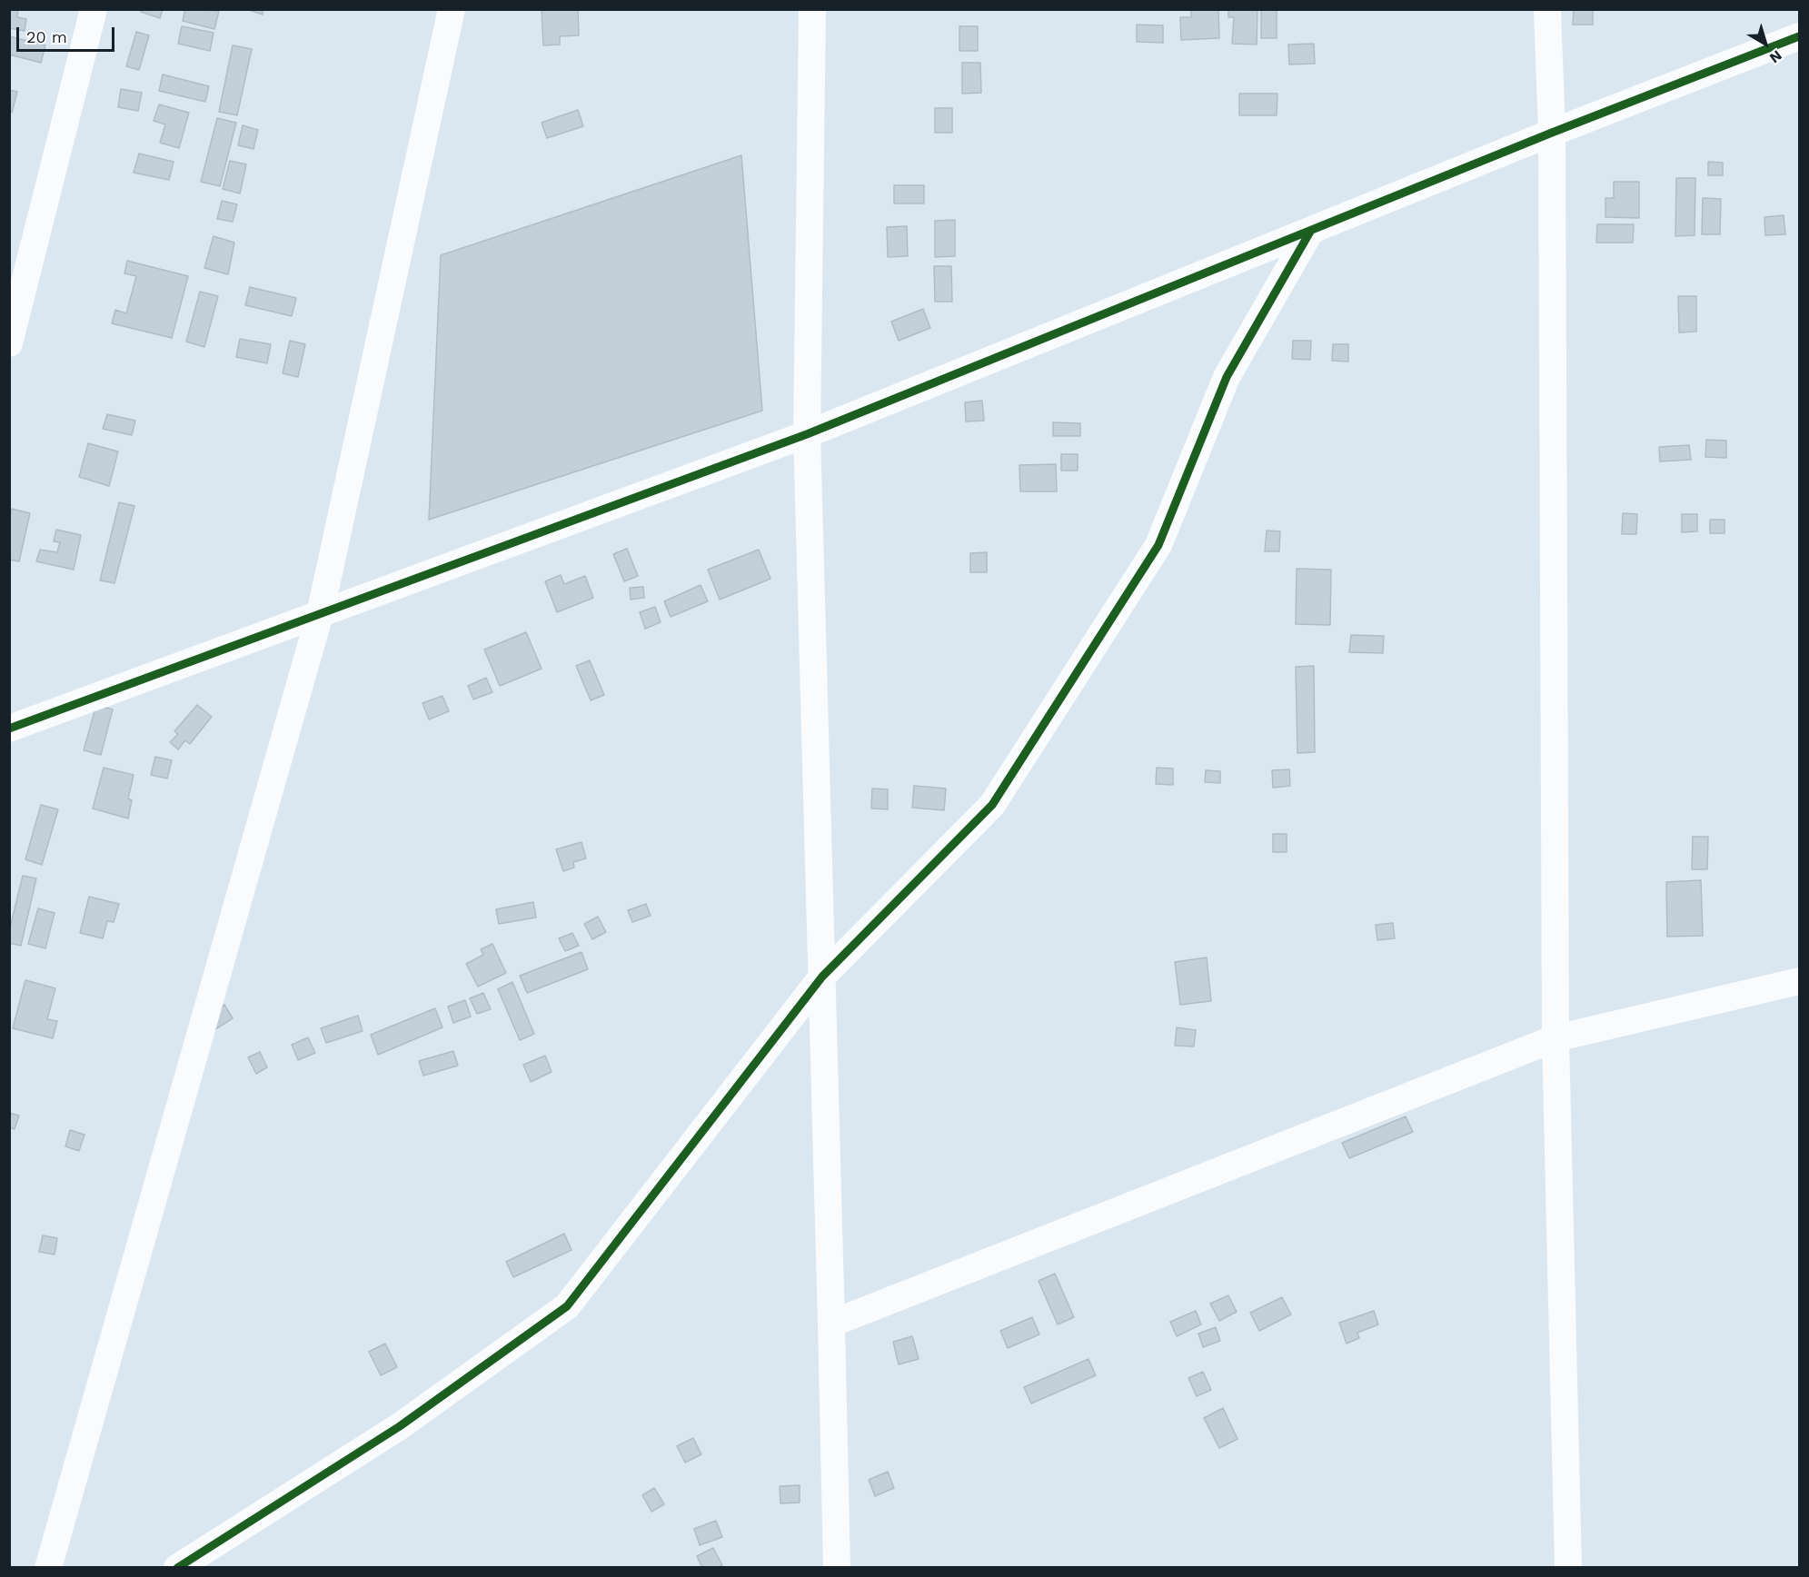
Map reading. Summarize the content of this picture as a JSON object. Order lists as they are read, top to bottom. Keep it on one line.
{"scale_bar":"20 m","north":"bottom right"}
